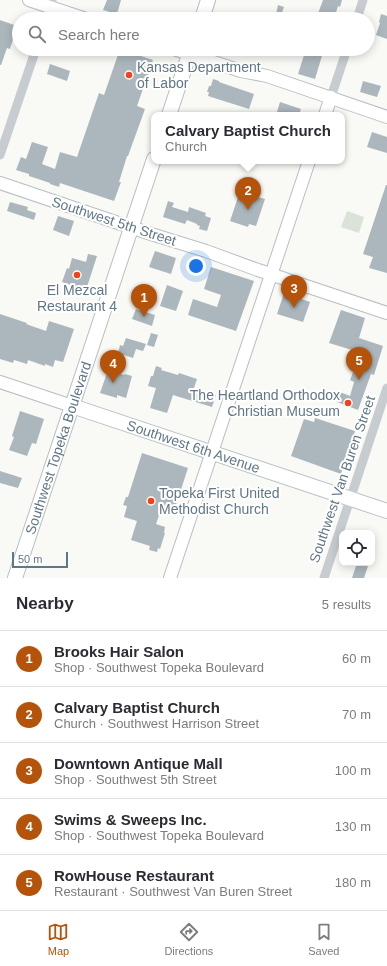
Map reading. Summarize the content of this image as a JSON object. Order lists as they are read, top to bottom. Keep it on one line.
{"streets":{"main road":["Southwest 6th Avenue","Southwest Topeka Boulevard"],"street":["Southwest 5th Street","Southwest Van Buren Street"]},"crossings":[["Southwest 5th Street","Southwest Topeka Boulevard"],["Southwest 6th Avenue","Southwest Topeka Boulevard"],["Southwest 6th Avenue","Southwest Van Buren Street"]],"places":["Kansas Department of Labor","El Mezcal Restaurant 4","The Heartland Orthodox Christian Museum","Topeka First United Methodist Church"],"scale_bar":"50 m","page":{"search":"Search here","popup":["Calvary Baptist Church","Church"],"pins":["2","3","1","5","4"],"scale":"50 m","heading":["Nearby","5 results"],"list":[{"mark":"1","name":"Brooks Hair Salon","note":"Shop · Southwest Topeka Boulevard","value":"60 m"},{"mark":"2","name":"Calvary Baptist Church","note":"Church · Southwest Harrison Street","value":"70 m"},{"mark":"3","name":"Downtown Antique Mall","note":"Shop · Southwest 5th Street","value":"100 m"},{"mark":"4","name":"Swims & Sweeps Inc.","note":"Shop · Southwest Topeka Boulevard","value":"130 m"},{"mark":"5","name":"RowHouse Restaurant","note":"Restaurant · Southwest Van Buren Street","value":"180 m"}],"nav":["Map","Directions","Saved"]}}
